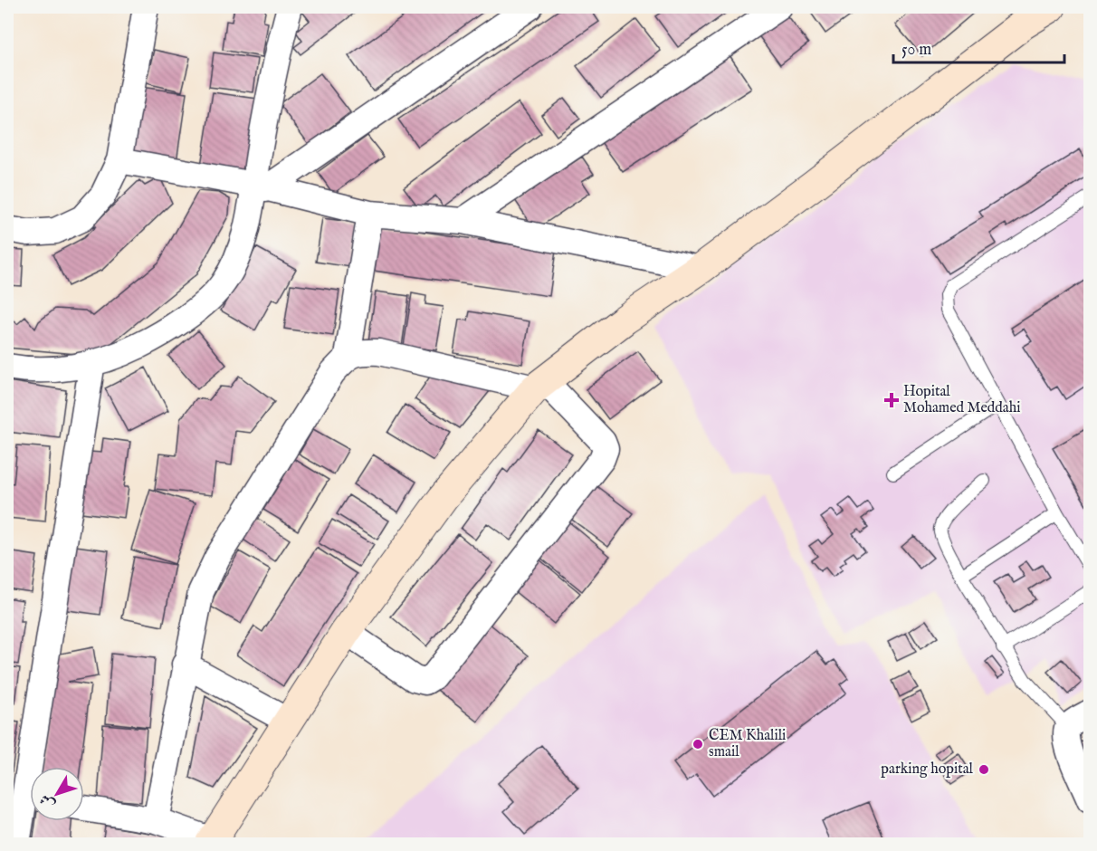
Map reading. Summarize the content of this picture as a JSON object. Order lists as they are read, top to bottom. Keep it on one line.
{"places":{"health":["Hopital Mohamed Meddahi"],"other":["CEM Khalili smail","parking hopital"]},"scale_bar":"50 m","north":"bottom left"}
